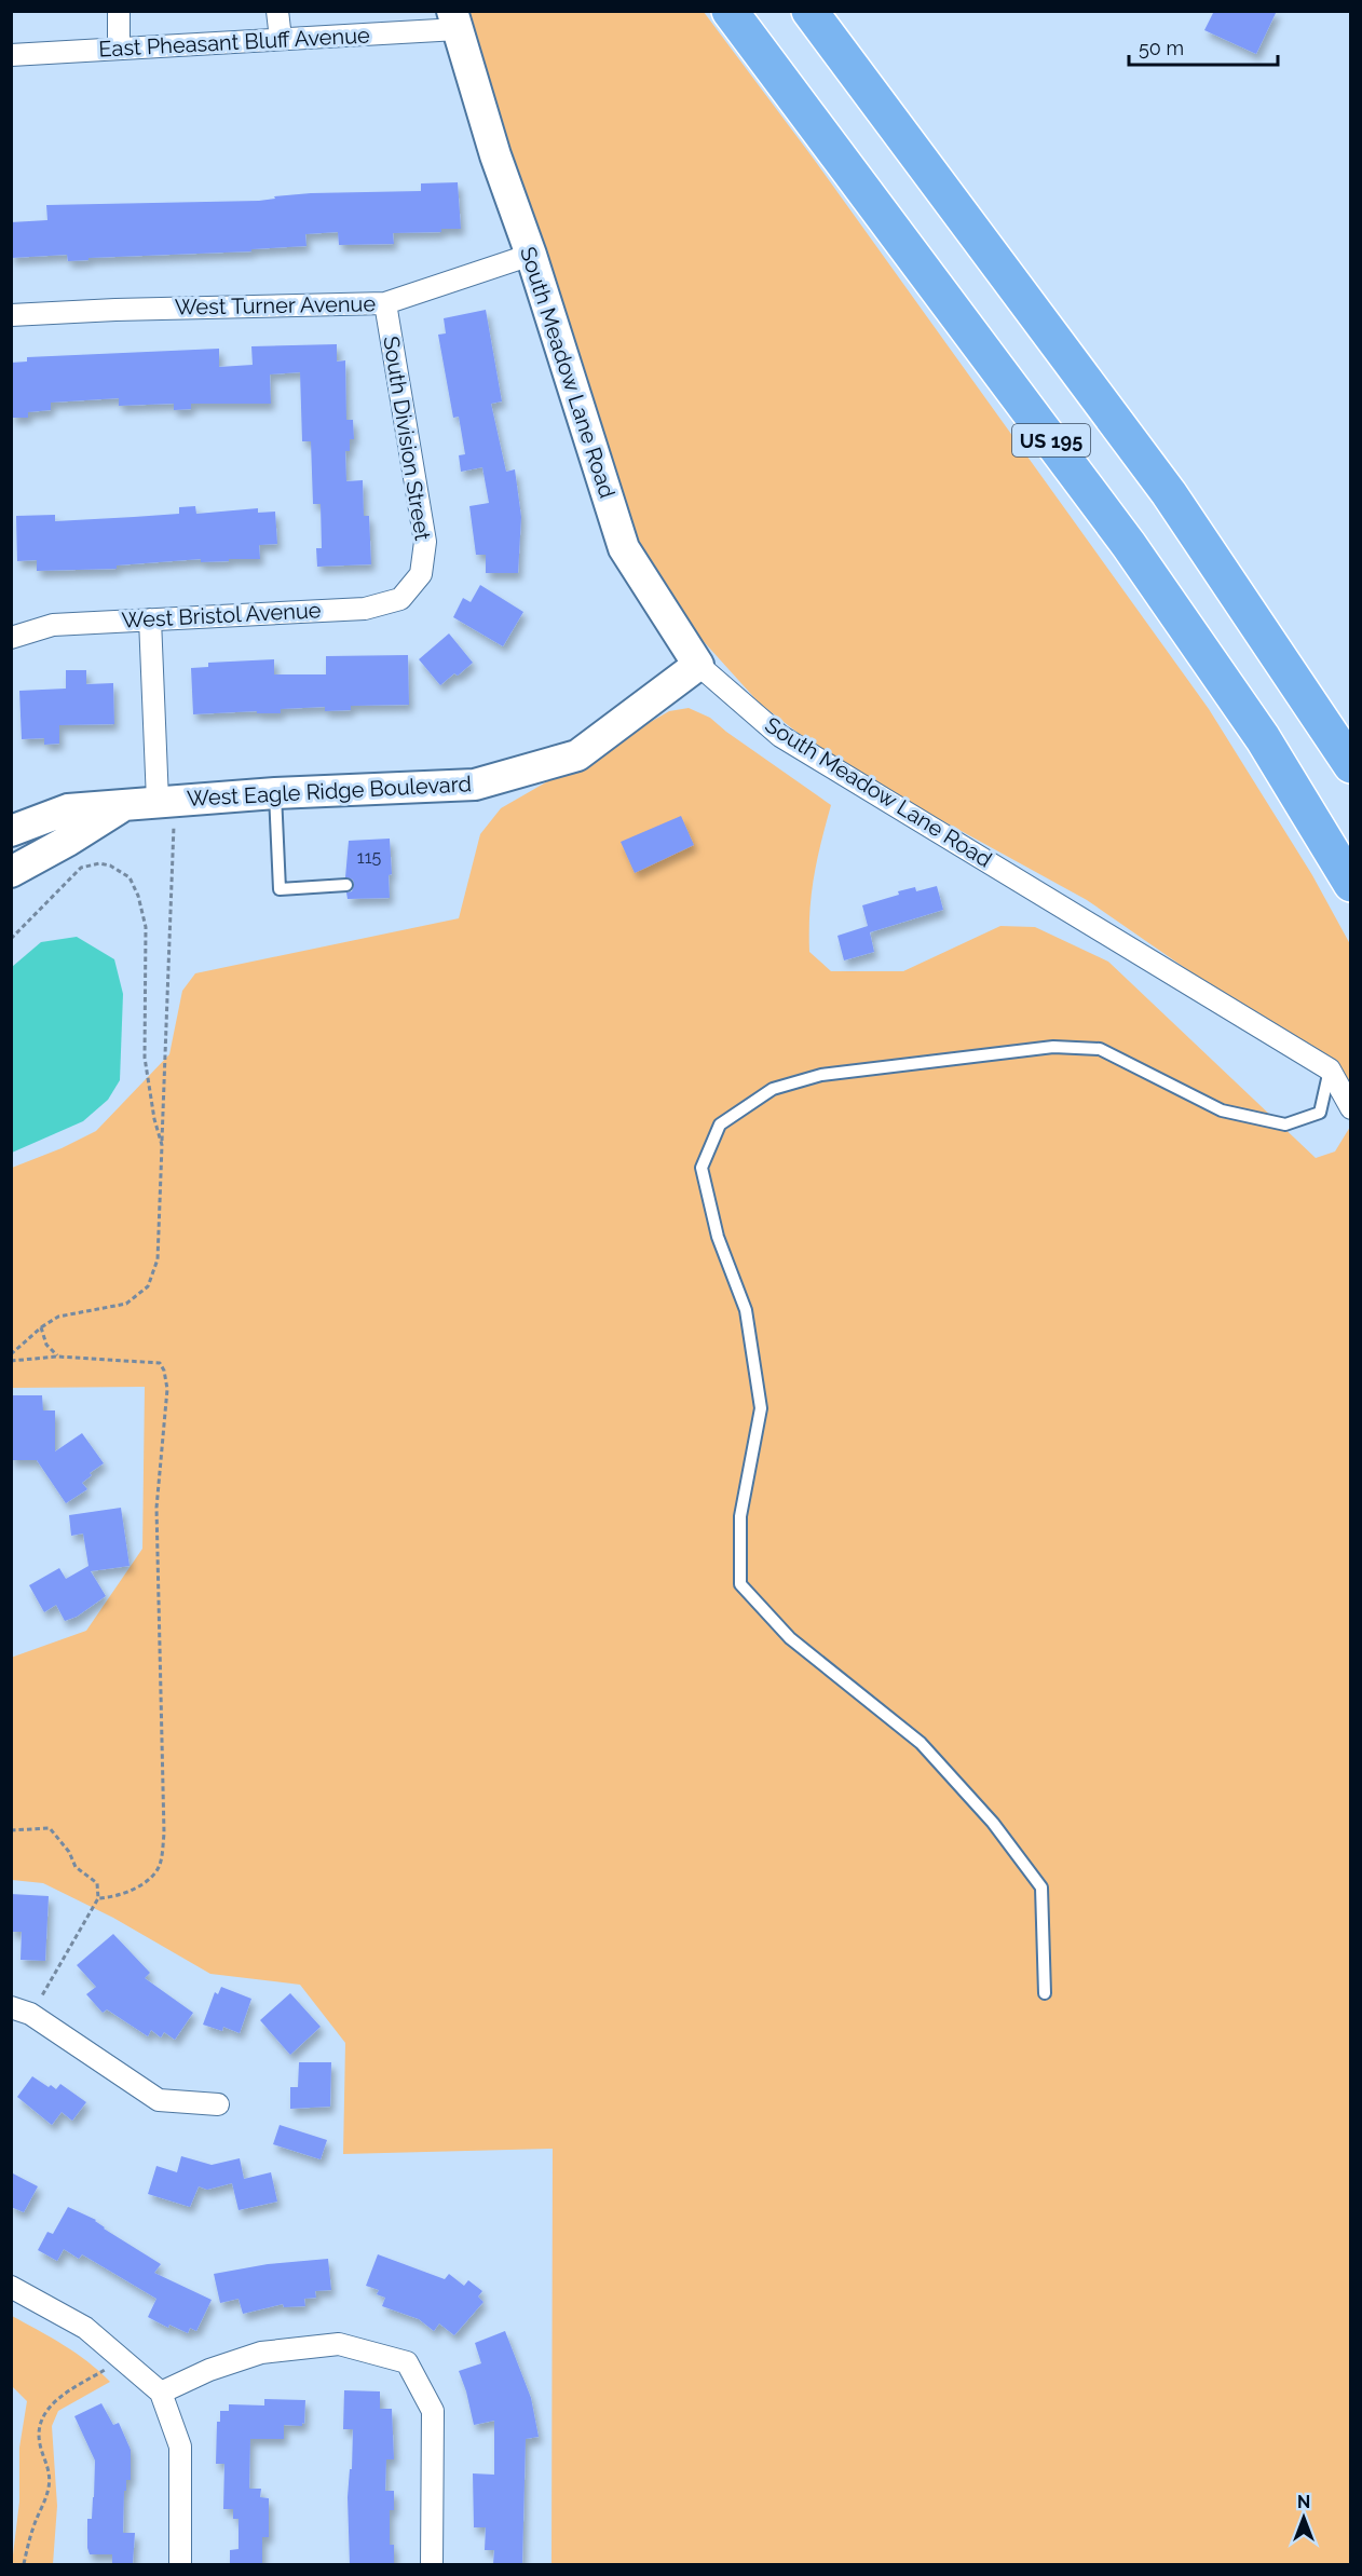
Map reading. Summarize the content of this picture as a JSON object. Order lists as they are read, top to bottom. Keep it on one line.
{"streets":{"highway":["US 195"],"street":["East Pheasant Bluff Avenue","West Turner Avenue","South Meadow Lane Road","South Division Street","West Bristol Avenue","West Eagle Ridge Boulevard"]},"crossings":[["East Pheasant Bluff Avenue","South Meadow Lane Road"],["West Turner Avenue","South Meadow Lane Road"],["West Turner Avenue","South Division Street"],["South Meadow Lane Road","West Eagle Ridge Boulevard"],["South Division Street","West Bristol Avenue"]],"house_numbers":["115"],"scale_bar":"50 m","north":"top"}
